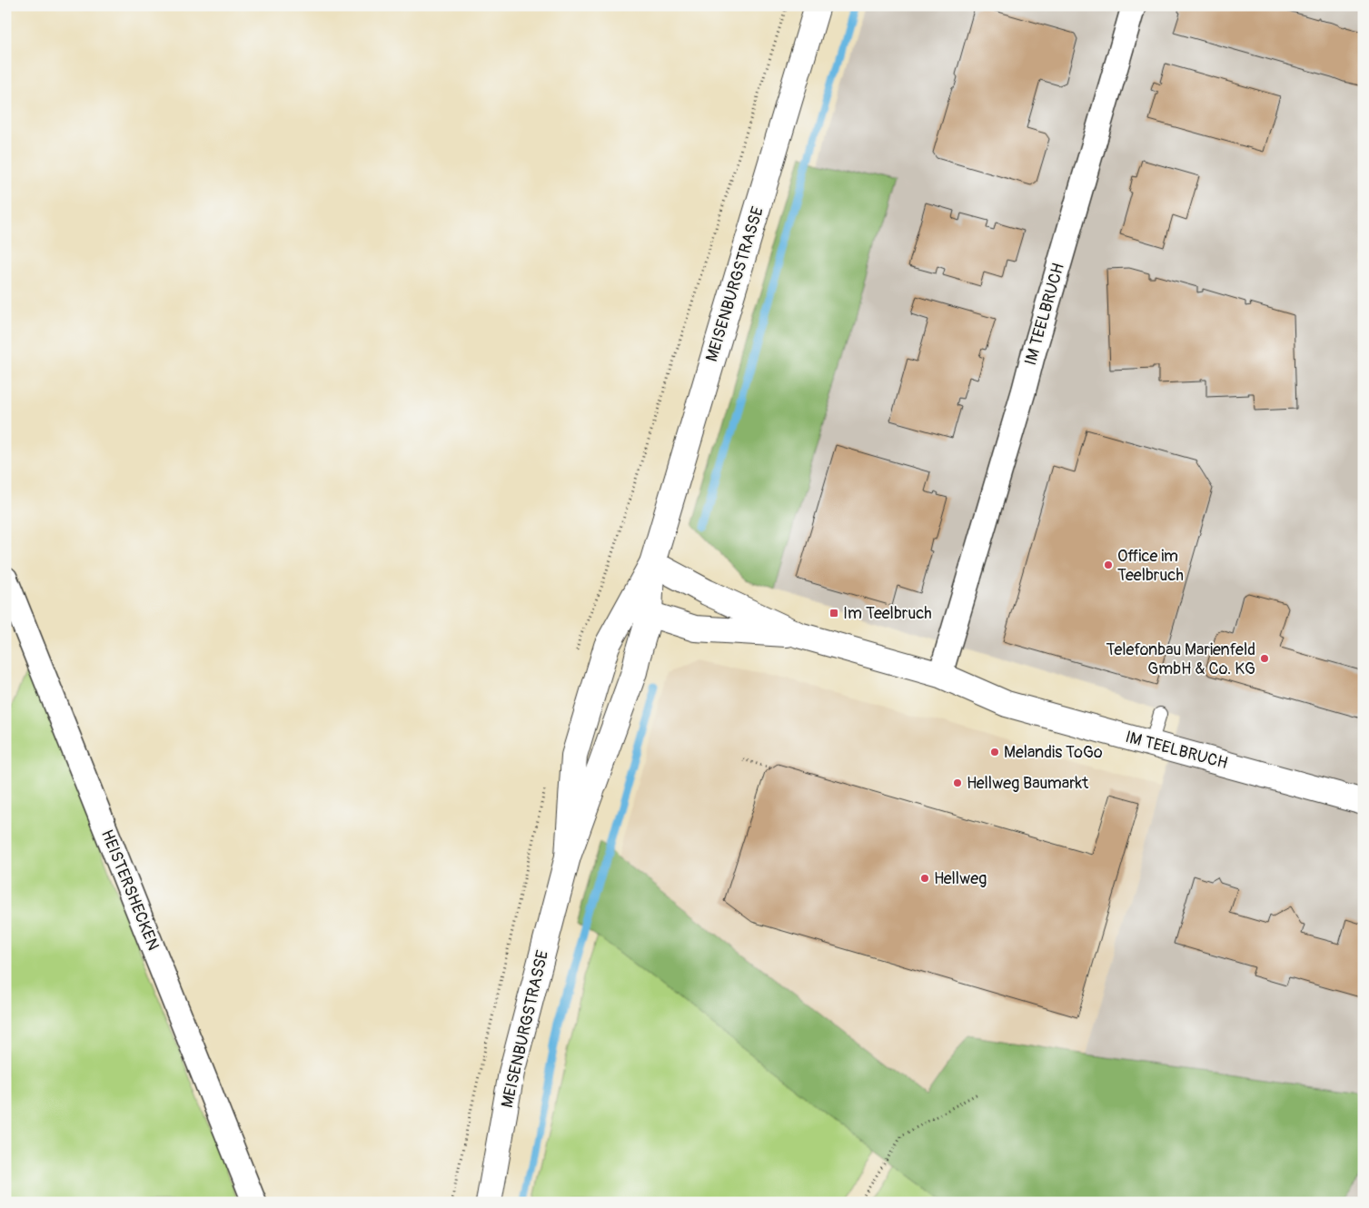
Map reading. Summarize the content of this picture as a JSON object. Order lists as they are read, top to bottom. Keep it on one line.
{"streets":{"main road":["MEISENBURGSTRASSE","IM TEELBRUCH"],"street":["HEISTERSHECKEN"]},"crossings":[["MEISENBURGSTRASSE","IM TEELBRUCH"]],"places":{"other":["Office im Teelbruch","Telefonbau Marienfeld GmbH & Co. KG","Melandis ToGo","Hellweg Baumarkt","Hellweg"],"transit":["Im Teelbruch"]}}
